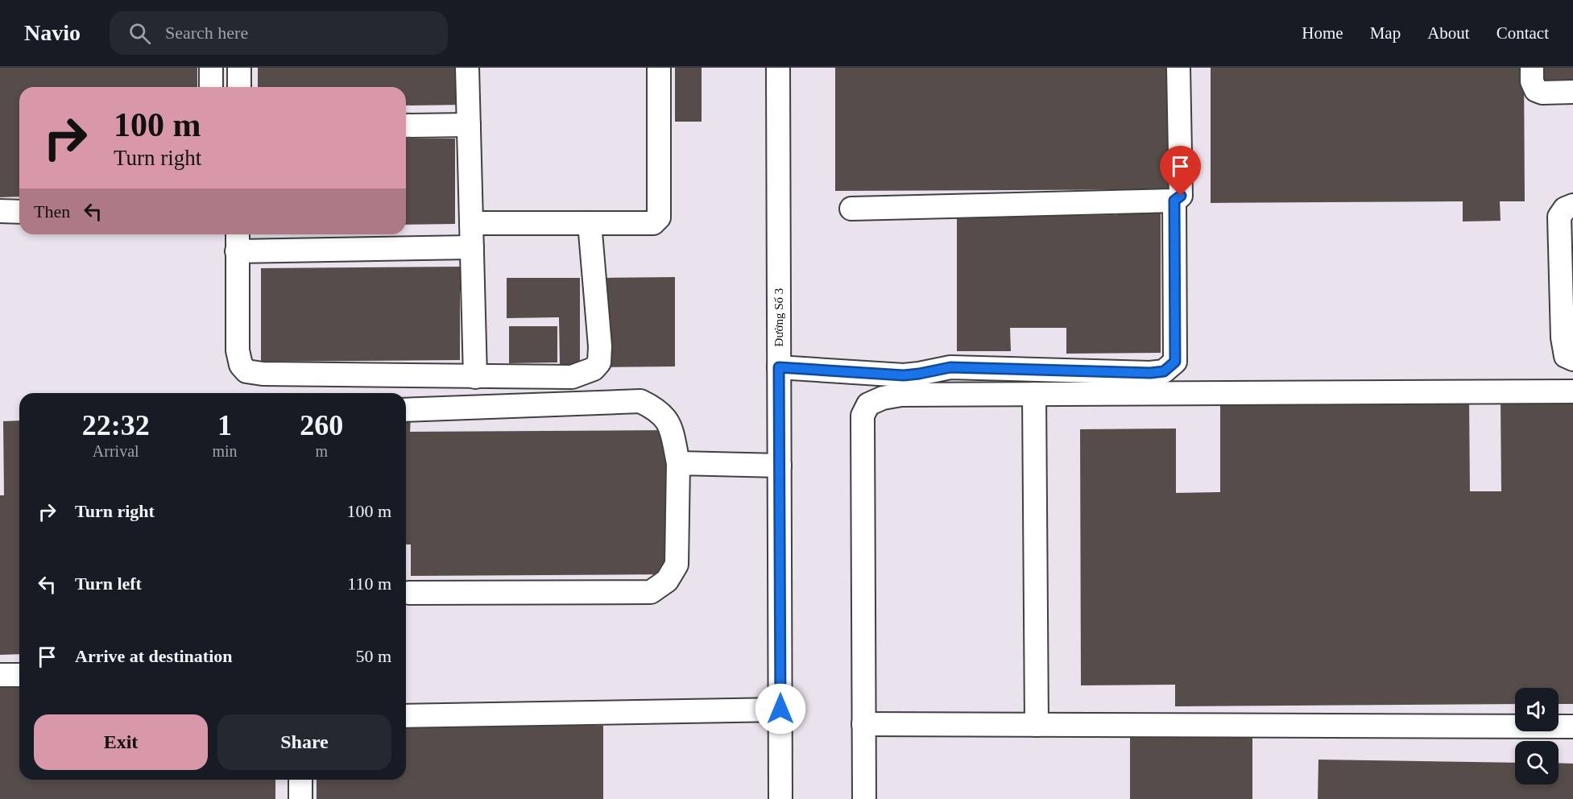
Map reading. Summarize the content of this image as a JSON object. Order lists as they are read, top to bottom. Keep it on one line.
{"streets":{"street":["Đường Số 3"]},"page":{"header":"Navio","search":"Search here","nav":["Home","Map","About","Contact"],"turn":["100 m","Turn right"],"then":"Then","eta":["22:32","Arrival","1","min","260","m"],"list":[{"name":"Turn right","value":"100 m"},{"name":"Turn left","value":"110 m"},{"name":"Arrive at destination","value":"50 m"}],"buttons":["Exit","Share"]}}
